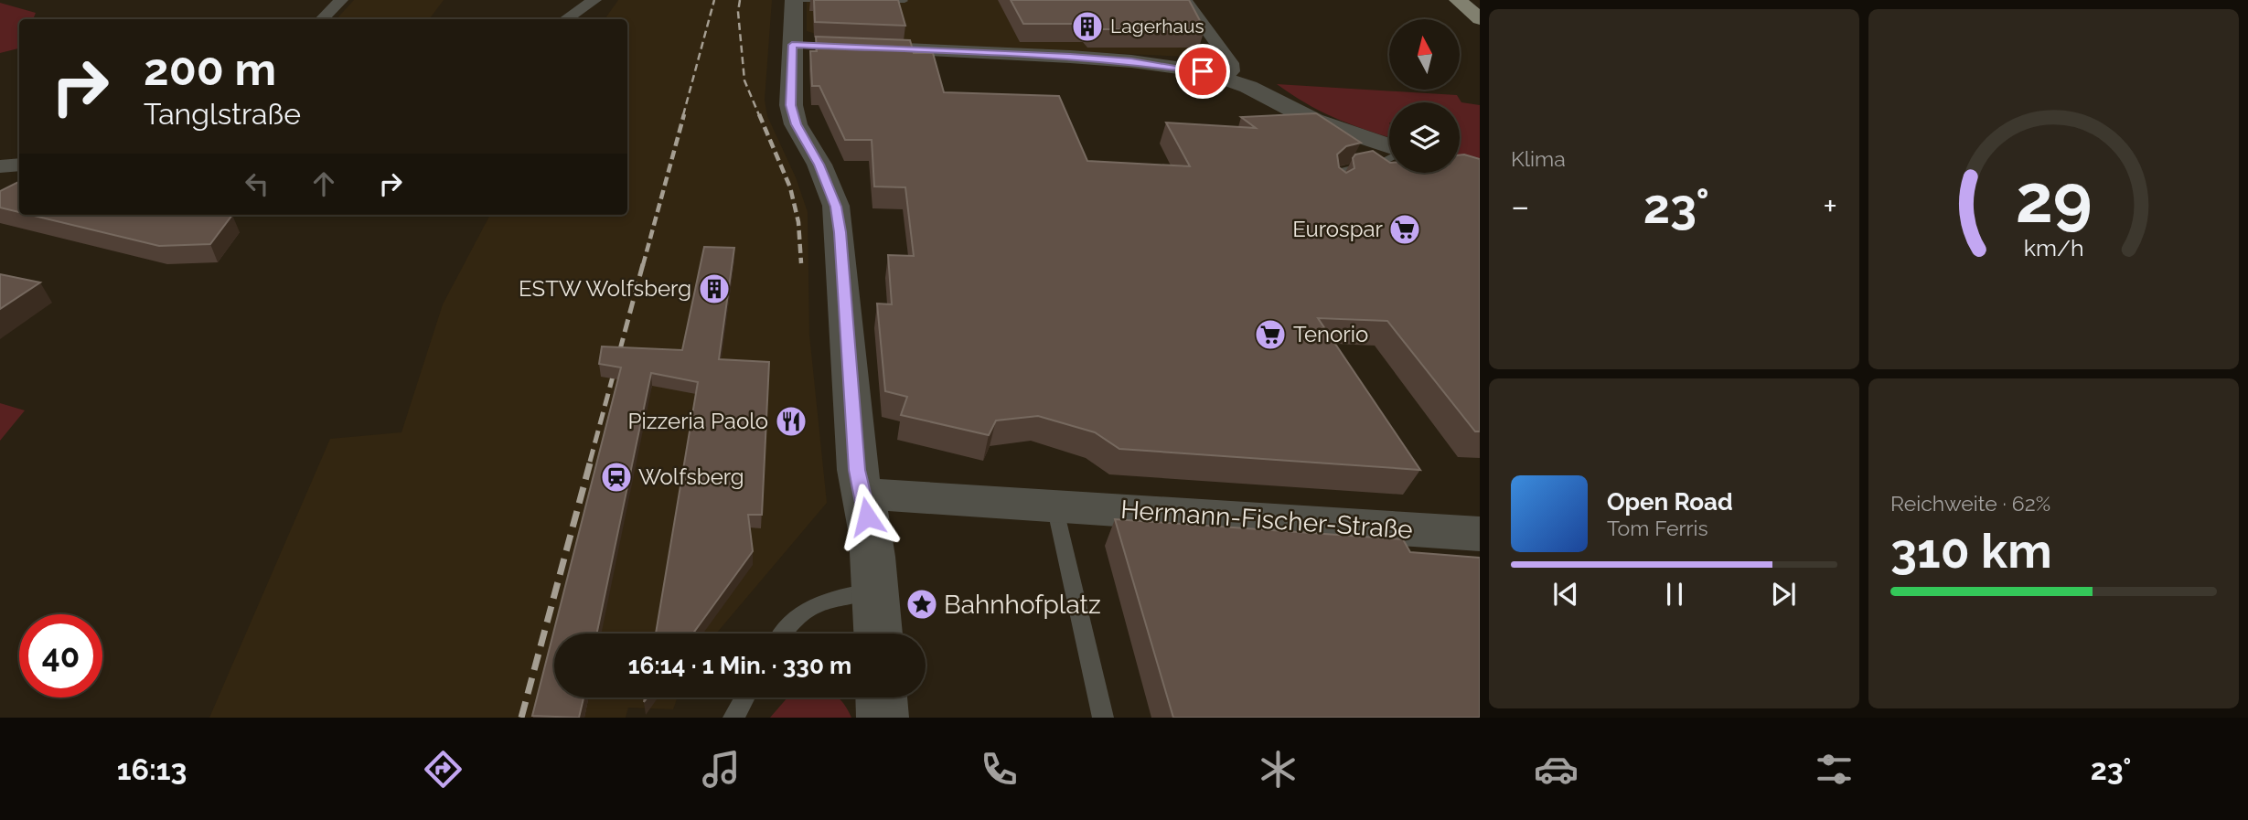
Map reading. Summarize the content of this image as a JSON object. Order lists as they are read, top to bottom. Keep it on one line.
{"streets":{"street":["Hermann-Fischer-Straße"]},"places":{"building":["Lagerhaus","ESTW Wolfsberg"],"supermarket":["Eurospar","Tenorio"],"restaurant":["Pizzeria Paolo"],"station":["Wolfsberg"],"place":["Bahnhofplatz"]},"north":"top","page":{"tile":["Klima",["Reichweite · 62%","310 km"]],"turn":["200 m","Tanglstraße"],"heat":["−","23°","+"],"song":["Open Road","Tom Ferris"],"limit":"40","trip":"16:14 · 1 Min. · 330 m","tabs":["16:13","23°"],"gauge":["29","km/h"]}}
